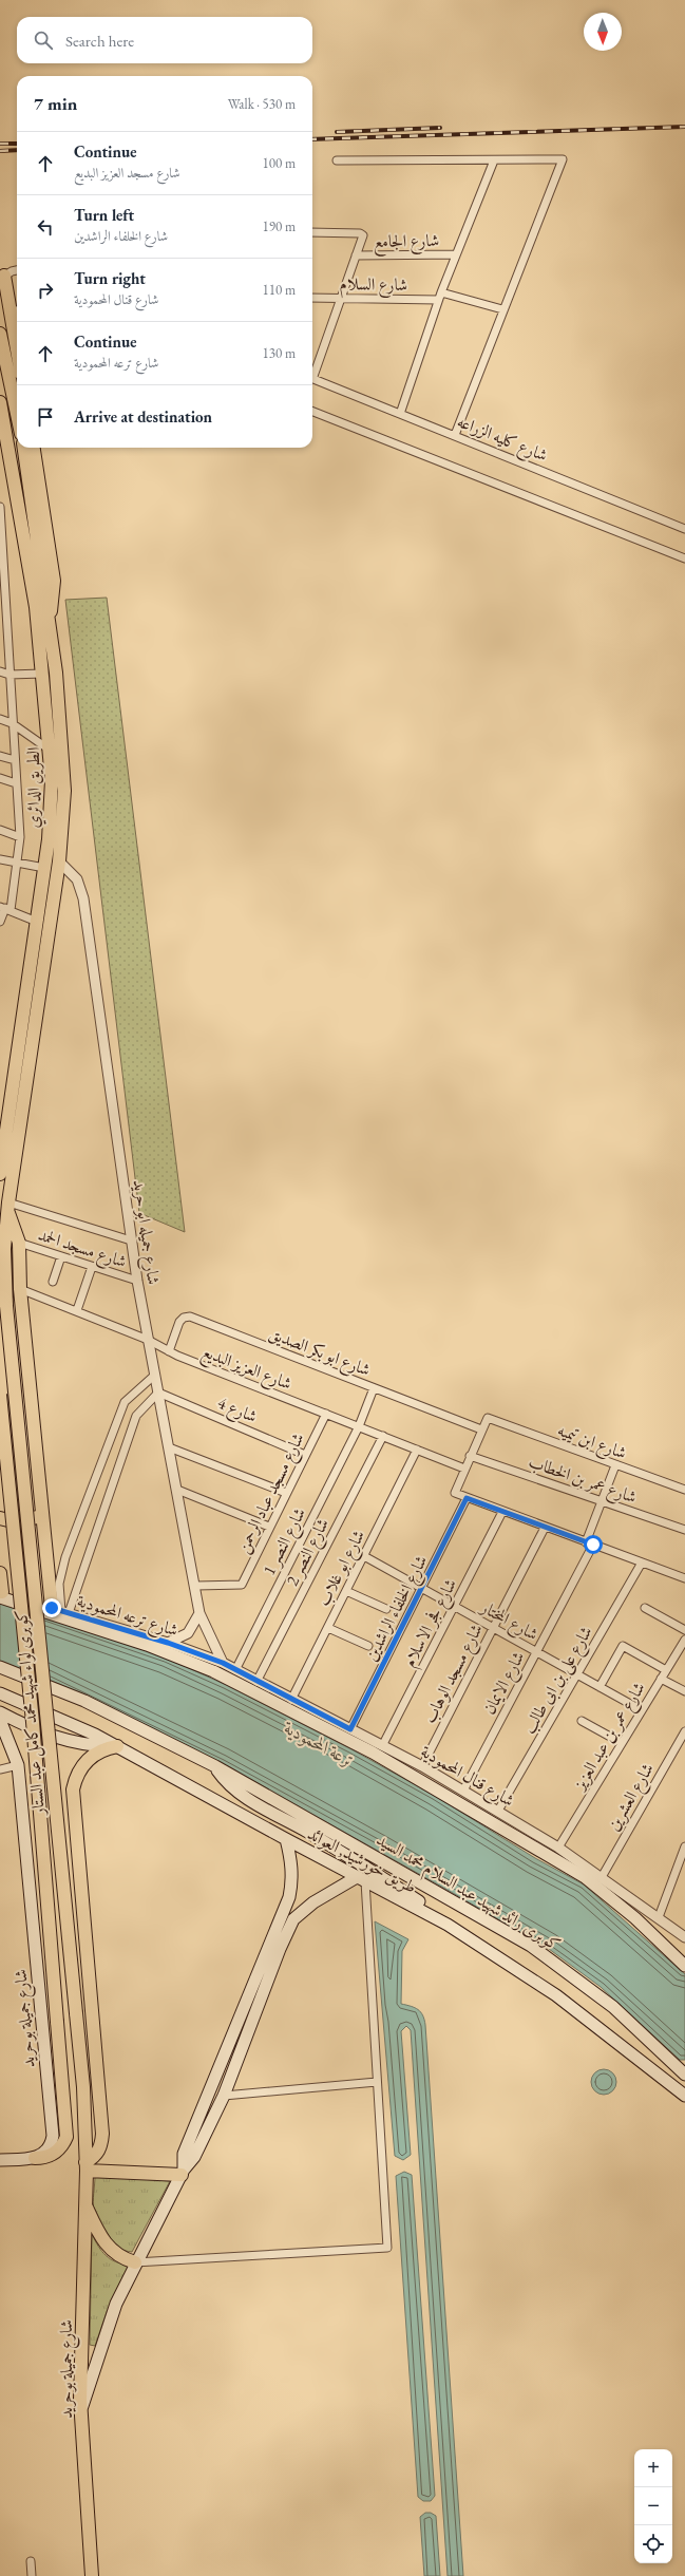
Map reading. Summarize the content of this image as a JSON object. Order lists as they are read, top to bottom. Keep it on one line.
{"streets":{"main road":["الطريق الدائري","كوبرى لواء شهيد محمد كامل عبد الستار","طريق خورشيد, العوائد","كوبرى رائد شهيد عبد السلام محمد السيد","شارع جميلة بوحريد"],"street":["شارع الجامع","شارع السلام","شارع كليه الزراعه","شارع جميله ابو حريد","شارع مسجد الحمد","شارع ابو بكر الصديق","شارع العزيز البديع","شارع 4","شارع ابن تيميه","شارع عمر بن الخطاب","شارع مسجد عباد الرحمن","شارع النصر 1","شارع النصر 2","شارع ابو غلاب","شارع الخلفاء الراشدين","شارع ترعه المحمودية","شارع المختار","شارع فجر الاسلام","شارع مسجد الوهاب","شارع على بن ابى طالب","شارع الايمان","شارع عمر بن عبد العزيز","شارع قنال المحمودية","شارع العشرين"]},"crossings":[["الطريق الدائري","شارع جميله ابو حريد"],["الطريق الدائري","كوبرى لواء شهيد محمد كامل عبد الستار"],["شارع جميله ابو حريد","شارع مسجد الحمد"],["شارع جميله ابو حريد","شارع العزيز البديع"],["شارع جميله ابو حريد","شارع 4"],["شارع جميله ابو حريد","شارع مسجد عباد الرحمن"],["شارع جميله ابو حريد","شارع ترعه المحمودية"],["شارع جميله ابو حريد","شارع قنال المحمودية"],["شارع ابو بكر الصديق","شارع العزيز البديع"],["شارع ابو بكر الصديق","شارع ابن تيميه"],["شارع ابو بكر الصديق","شارع النصر 1"],["شارع العزيز البديع","شارع مسجد عباد الرحمن"],["شارع العزيز البديع","شارع النصر 1"],["شارع العزيز البديع","شارع النصر 2"],["شارع العزيز البديع","شارع ابو غلاب"],["شارع 4","شارع مسجد عباد الرحمن"],["شارع ابن تيميه","شارع الايمان"],["شارع عمر بن الخطاب","شارع الايمان"],["شارع النصر 1","شارع قنال المحمودية"],["شارع النصر 2","شارع قنال المحمودية"],["شارع ابو غلاب","شارع المختار"],["شارع ابو غلاب","شارع قنال المحمودية"],["شارع الخلفاء الراشدين","شارع المختار"],["شارع الخلفاء الراشدين","شارع قنال المحمودية"],["شارع ترعه المحمودية","شارع قنال المحمودية"],["شارع المختار","شارع فجر الاسلام"],["شارع المختار","شارع مسجد الوهاب"],["شارع المختار","شارع على بن ابى طالب"],["شارع المختار","شارع الايمان"],["شارع المختار","شارع عمر بن عبد العزيز"],["شارع فجر الاسلام","شارع قنال المحمودية"],["شارع مسجد الوهاب","شارع قنال المحمودية"],["شارع على بن ابى طالب","شارع قنال المحمودية"],["شارع الايمان","شارع قنال المحمودية"],["كوبرى لواء شهيد محمد كامل عبد الستار","شارع جميلة بوحريد"],["شارع عمر بن عبد العزيز","شارع قنال المحمودية"],["شارع قنال المحمودية","شارع العشرين"]],"water":["ترعة المحمودية"],"north":"bottom","page":{"search":"Search here","heading":["7 min","Walk · 530 m"],"list":[["Continue","شارع مسجد العزيز البديع","100 m"],["Turn left","شارع الخلفاء الراشدين","190 m"],["Turn right","شارع قنال المحمودية","110 m"],["Continue","شارع ترعه المحمودية","130 m"],"Arrive at destination"],"map_buttons":["+","−"]}}
